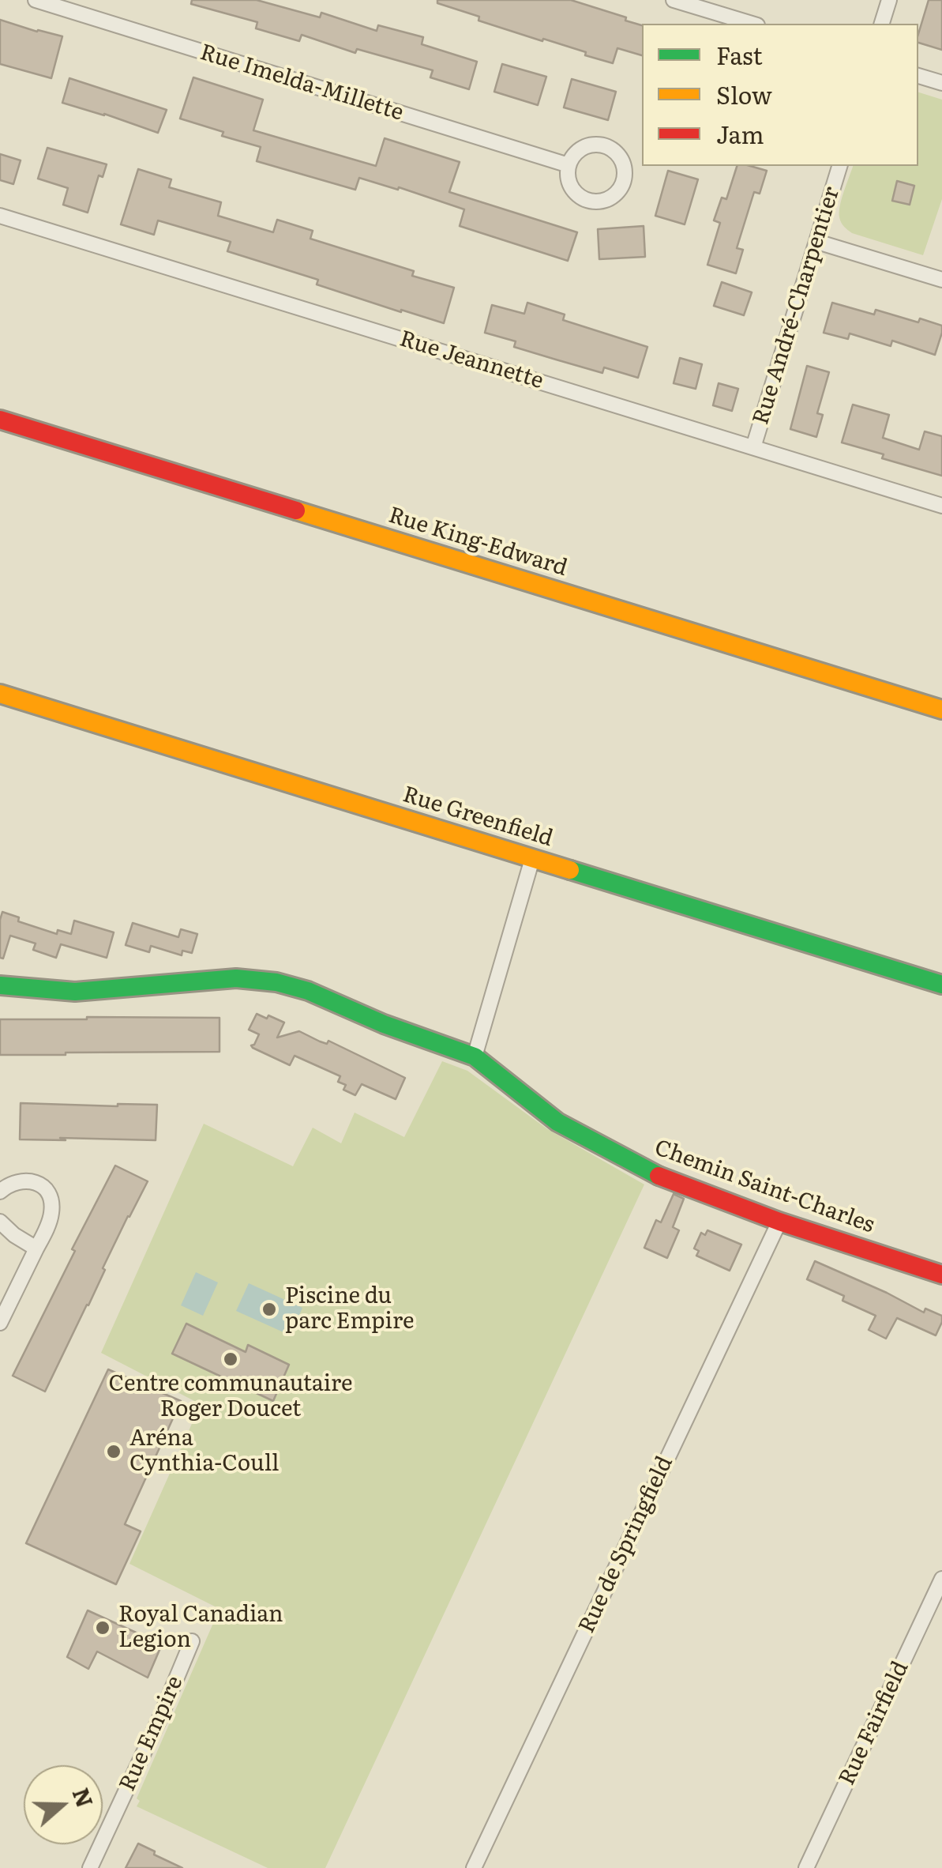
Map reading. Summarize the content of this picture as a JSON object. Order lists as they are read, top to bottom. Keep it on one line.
{"streets":{"street":["Rue Imelda-Millette","Rue André-Charpentier","Rue Jeannette","Rue King-Edward","Rue Greenfield","Chemin Saint-Charles","Rue de Springfield","Rue Fairfield","Rue Empire"]},"crossings":[["Rue André-Charpentier","Rue Jeannette"],["Chemin Saint-Charles","Rue de Springfield"]],"places":["Piscine du parc Empire","Centre communautaire Roger Doucet","Aréna Cynthia-Coull","Royal Canadian Legion"],"legend":["Fast","Slow","Jam"],"north":"right"}
